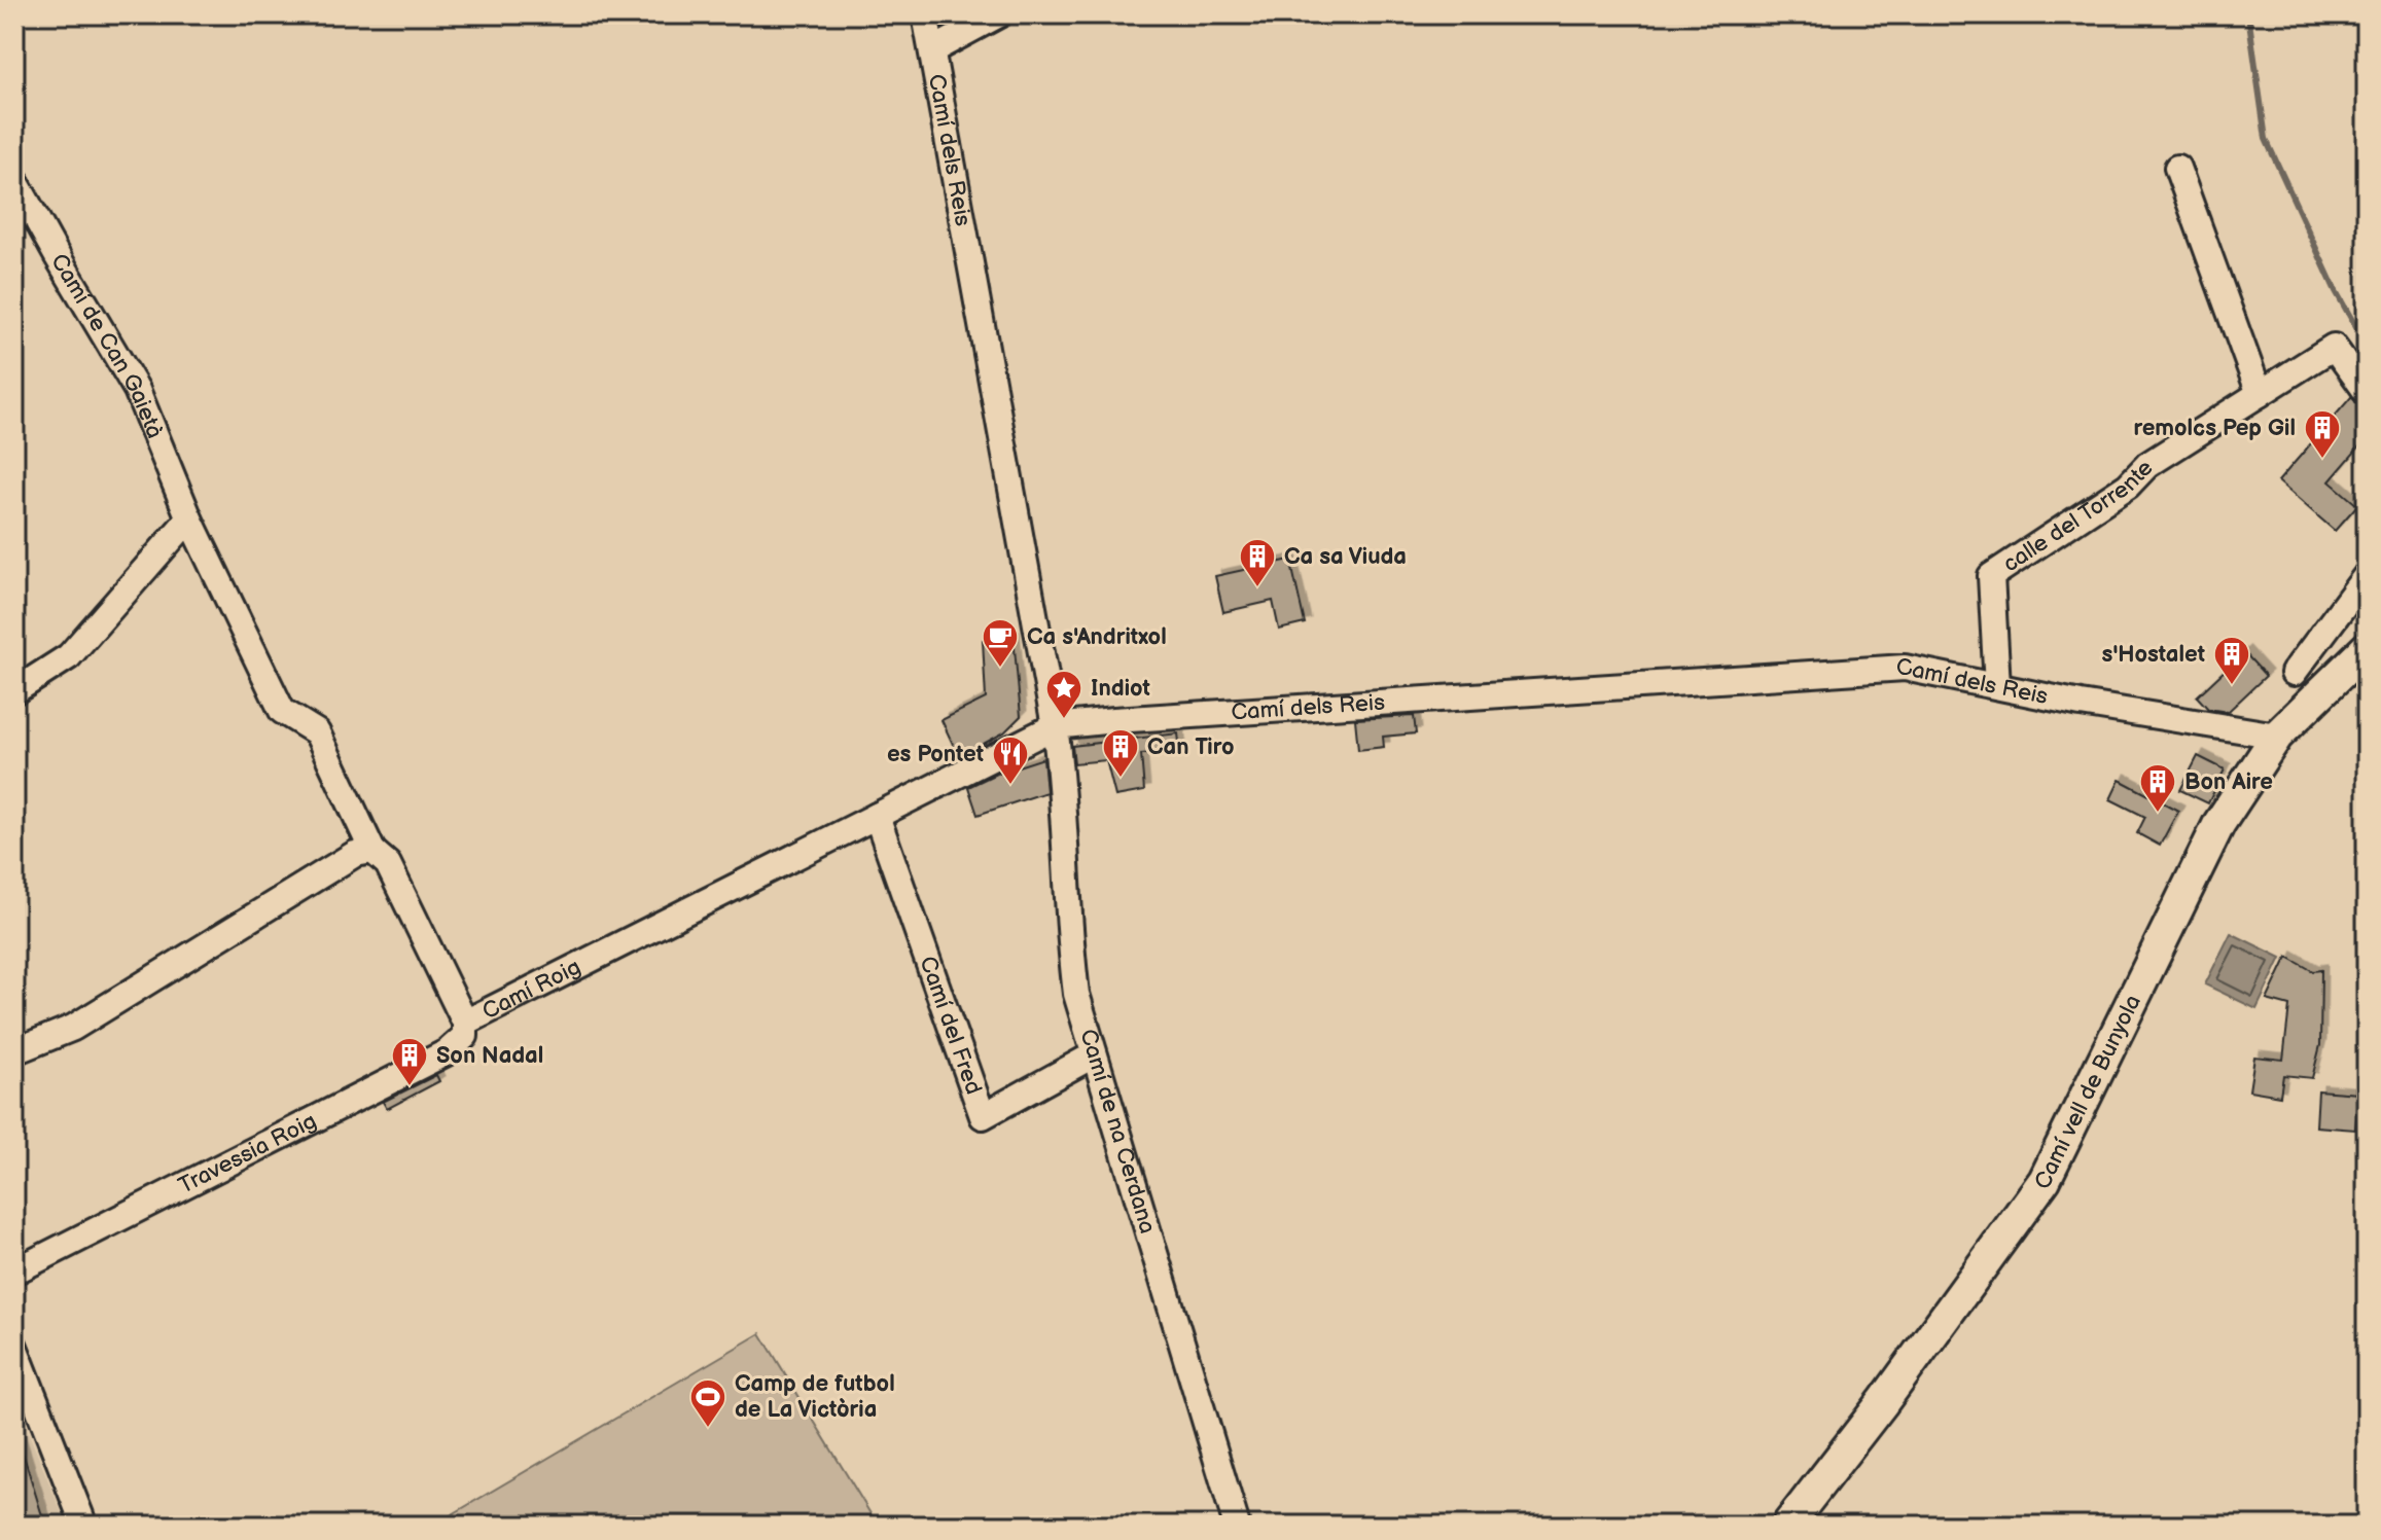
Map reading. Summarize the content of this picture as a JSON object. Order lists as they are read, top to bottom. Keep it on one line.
{"streets":{"street":["Camí dels Reis","Camí de Can Gaietà","calle del Torrente","Camí Roig","Camí del Fred","Camí vell de Bunyola","Camí de na Cerdana","Travessia Roig"]},"crossings":[["Camí dels Reis","calle del Torrente"],["Camí dels Reis","Camí Roig"],["Camí dels Reis","Camí vell de Bunyola"],["Camí dels Reis","Camí de na Cerdana"],["Camí de Can Gaietà","Camí Roig"],["Camí Roig","Camí del Fred"],["Camí Roig","Camí de na Cerdana"],["Camí Roig","Travessia Roig"],["Camí del Fred","Camí de na Cerdana"]],"places":{"building":["remolcs Pep Gil","Ca sa Viuda","s'Hostalet","Can Tiro","Bon Aire","Son Nadal"],"cafe":["Ca s'Andritxol"],"place":["Indiot"],"restaurant":["es Pontet"],"sports":["Camp de futbol de La Victòria"]}}
